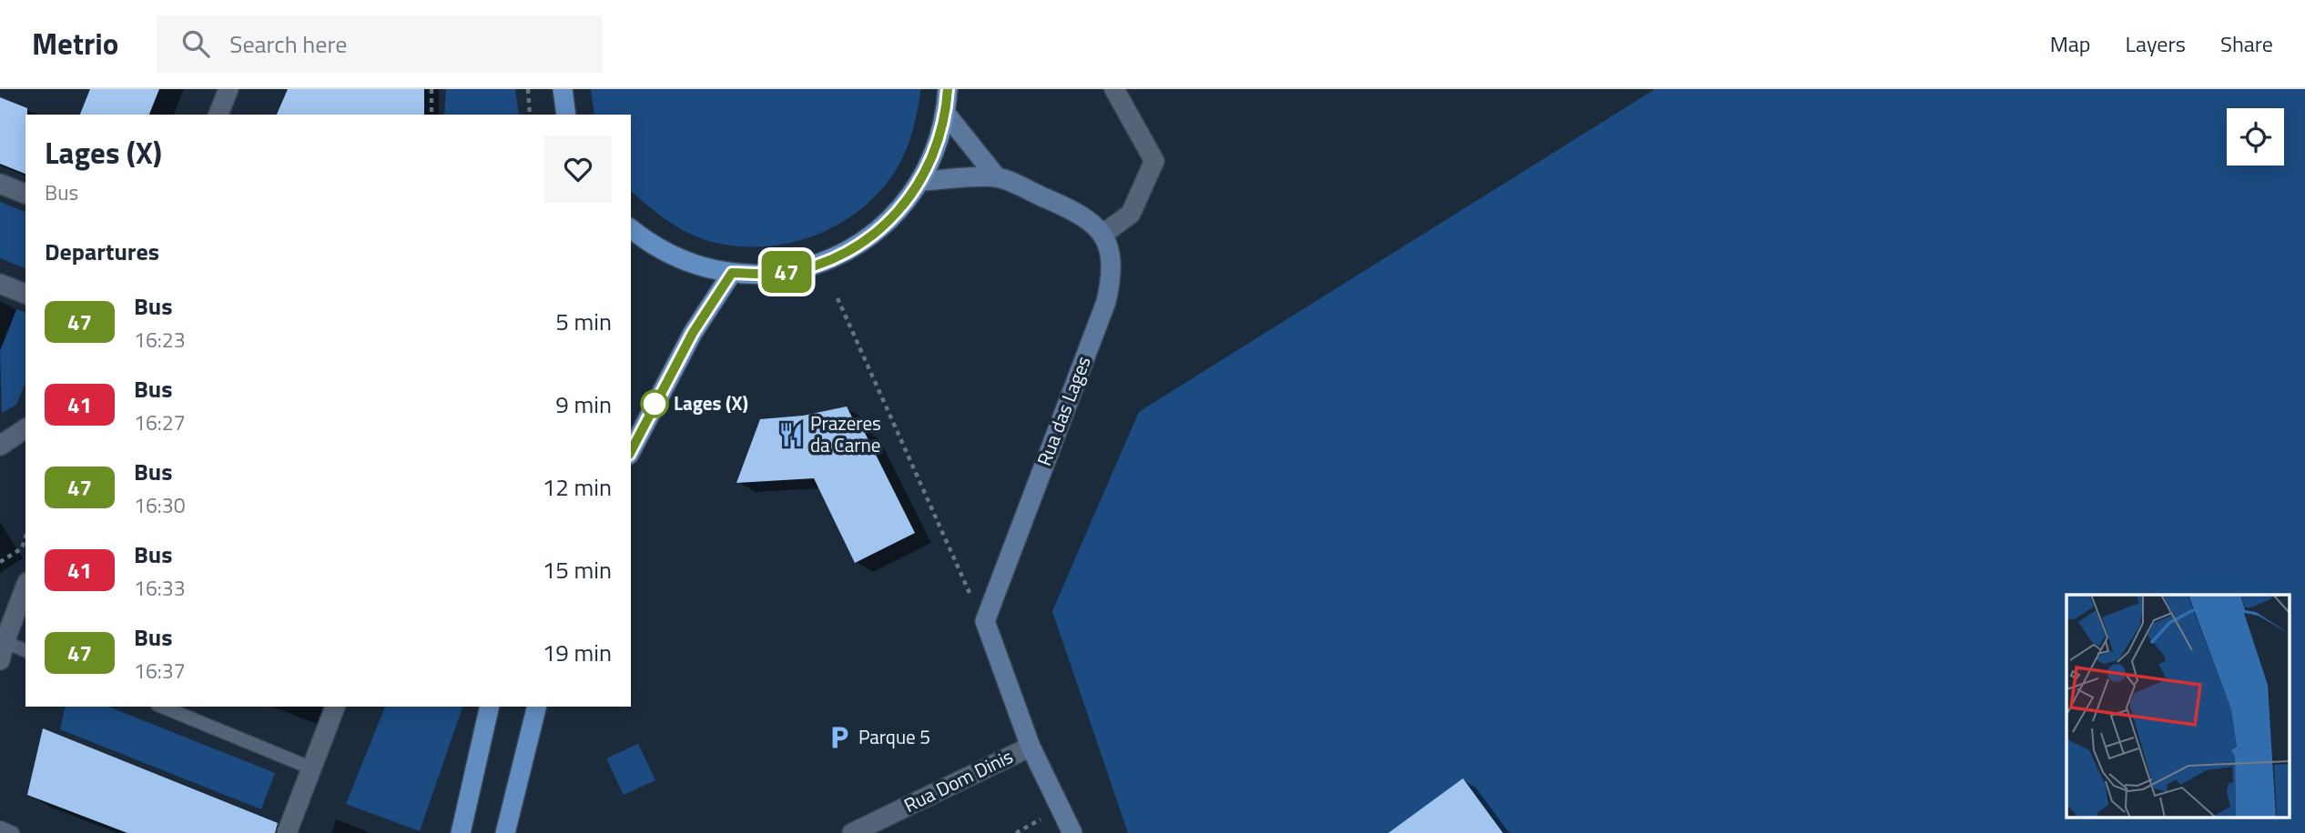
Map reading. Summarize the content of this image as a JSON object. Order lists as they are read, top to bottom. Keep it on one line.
{"streets":{"main road":["Rua das Lages"],"street":["Rua Dom Dinis"]},"crossings":[["Rua das Lages","Rua Dom Dinis"]],"places":{"other":["Lages (X)"],"restaurant":["Prazeres da Carne"],"parking":["Parque 5"]},"lines":["bus line 47"],"page":{"header":"Metrio","search":"Search here","nav":["Map","Layers","Share"],"on_map":"47","heading":[["Lages (X)","Bus"],"Departures"],"list":[{"mark":"47","name":"Bus","note":"16:23","value":"5 min"},{"mark":"41","name":"Bus","note":"16:27","value":"9 min"},{"mark":"47","name":"Bus","note":"16:30","value":"12 min"},{"mark":"41","name":"Bus","note":"16:33","value":"15 min"},{"mark":"47","name":"Bus","note":"16:37","value":"19 min"}]}}
